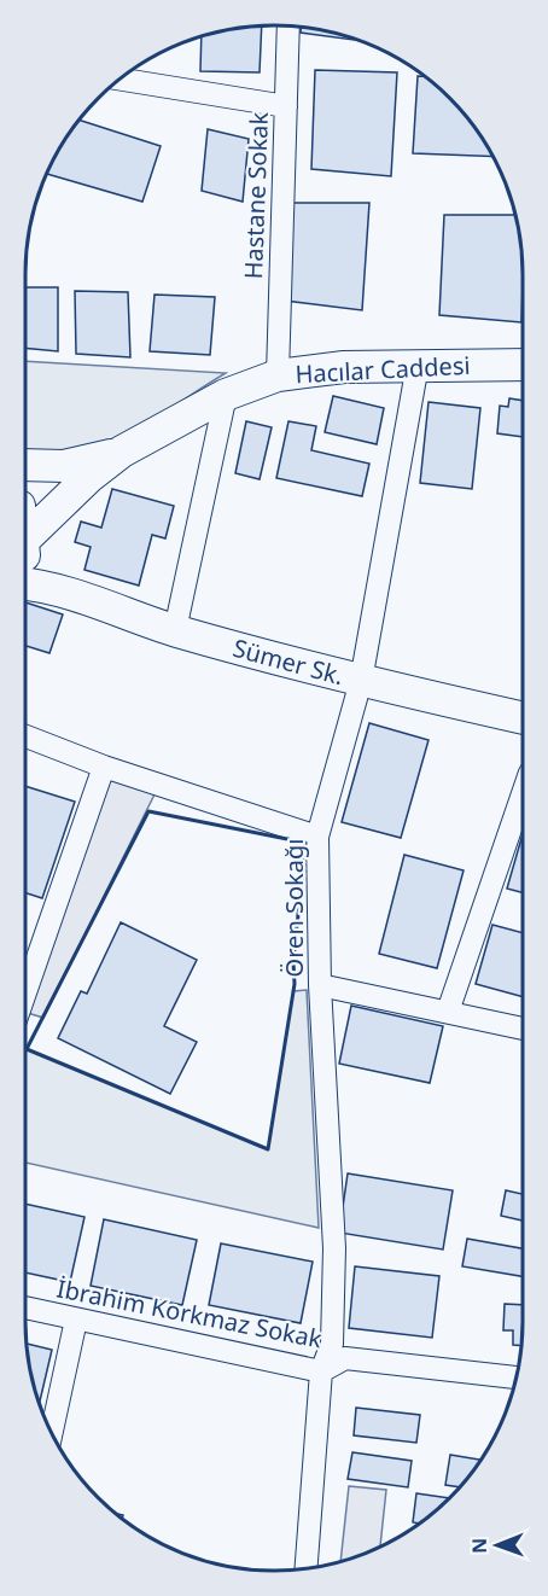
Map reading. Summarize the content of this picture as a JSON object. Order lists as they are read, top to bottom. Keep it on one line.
{"streets":{"street":["Hastane Sokak","Hacılar Caddesi","Sümer Sk.","Ören Sokağı","İbrahim Korkmaz Sokak"]},"crossings":[["Hastane Sokak","Hacılar Caddesi"],["Hacılar Caddesi","Ören Sokağı"],["Sümer Sk.","Ören Sokağı"],["Ören Sokağı","İbrahim Korkmaz Sokak"]],"north":"left"}
